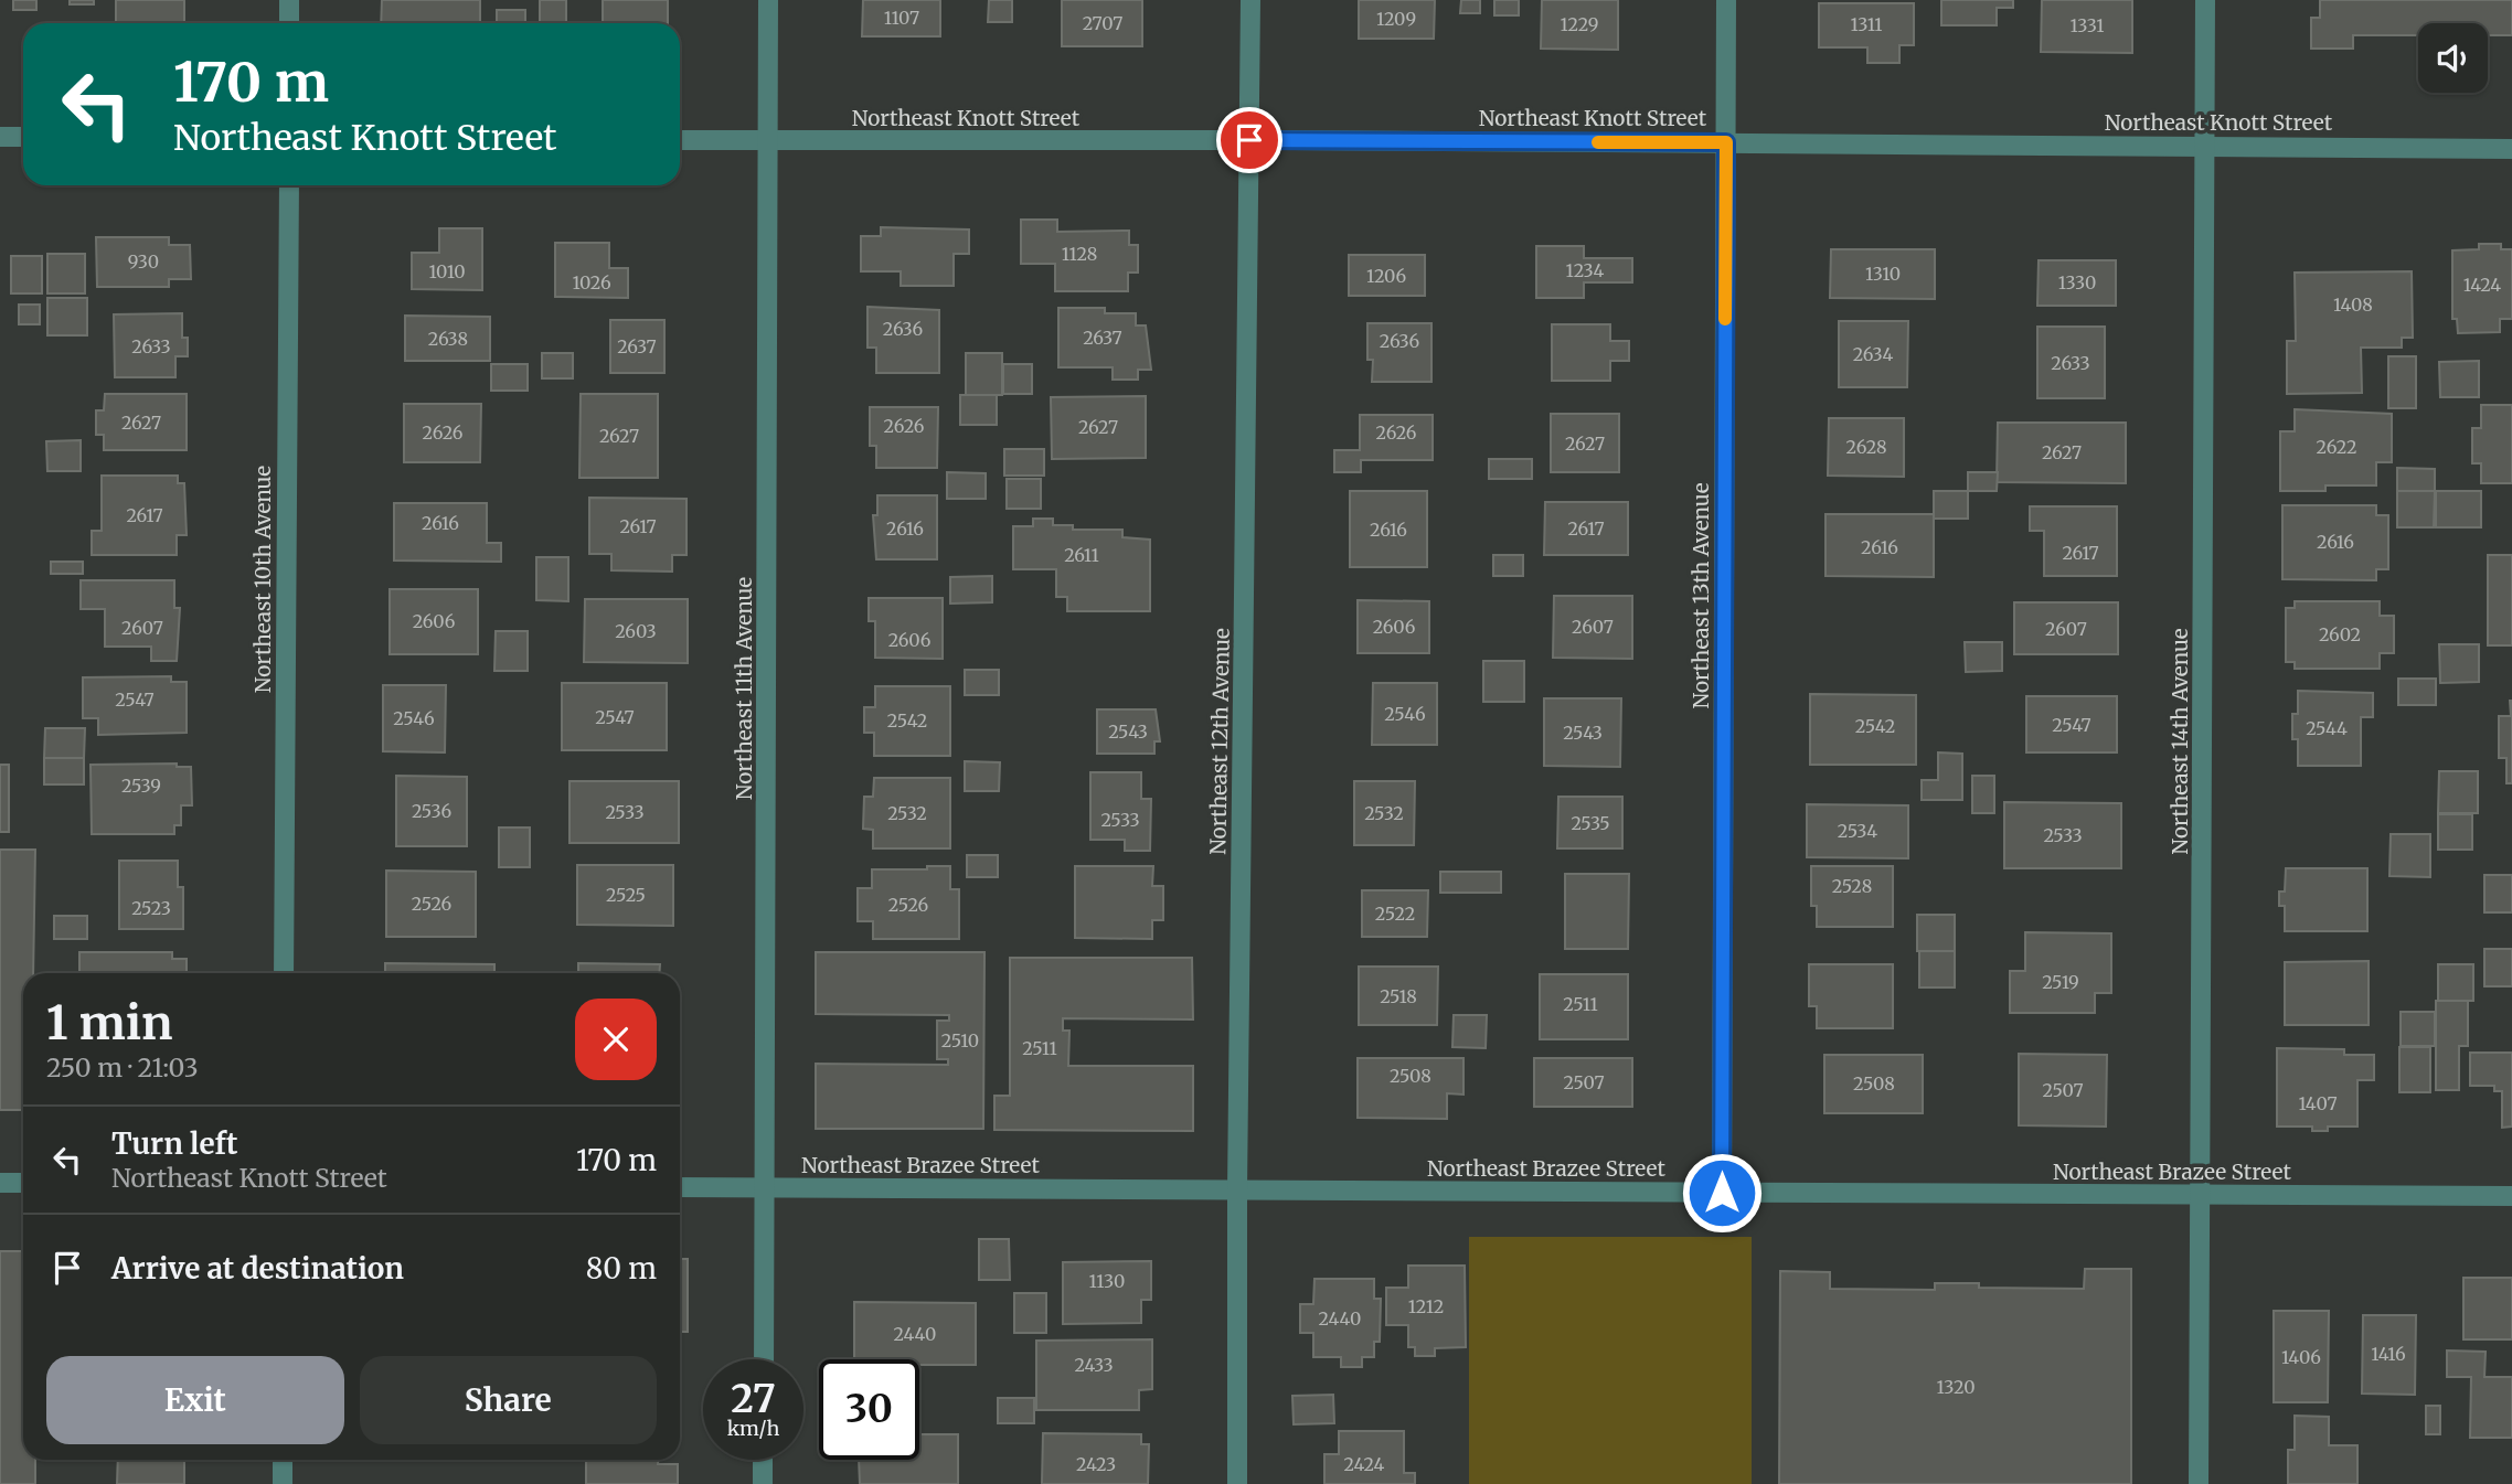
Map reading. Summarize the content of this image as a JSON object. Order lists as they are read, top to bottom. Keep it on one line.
{"streets":{"street":["Northeast Knott Street","Northeast 10th Avenue","Northeast 13th Avenue","Northeast 11th Avenue","Northeast 12th Avenue","Northeast 14th Avenue","Northeast Brazee Street"]},"crossings":[["Northeast Knott Street","Northeast 13th Avenue"],["Northeast Knott Street","Northeast 11th Avenue"],["Northeast Knott Street","Northeast 12th Avenue"],["Northeast Knott Street","Northeast 14th Avenue"],["Northeast 13th Avenue","Northeast Brazee Street"],["Northeast 11th Avenue","Northeast Brazee Street"],["Northeast 12th Avenue","Northeast Brazee Street"],["Northeast 14th Avenue","Northeast Brazee Street"]],"house_numbers":["1107","1209","2707","1229","1311","1331","1128","930","1234","1010","1310","1206","1026","1330","1424","1408","2636","2637","2638","2636","2633","2637","2634","2633","2627","2626","2627","2626","2626","2627","2627","2628","2622","2627","2617","2616","2617","2616","2617","2616","2616","2616","2617","2611","2606","2606","2607","2607","2607","2603","2602","2606","2547","2546","2547","2546","2542","2547","2542","2544","2543","2543","2539","2536","2533","2532","2532","2533","2535","2534","2533","2528","2525","2526","2526","2523","2522","2519","2518","2511","2510","2511","2508","2507","2508","2507","1407","1130","1212","2440","2440","1416","1406","2433","1320","2423","2424"],"page":{"turn":["170 m","Northeast Knott Street"],"heading":["1 min","250 m · 21:03"],"list":[{"name":"Turn left","note":"Northeast Knott Street","value":"170 m"},{"name":"Arrive at destination","value":"80 m"}],"buttons":["Exit","Share"],"speed":"27 km/h","limit":"30"}}
